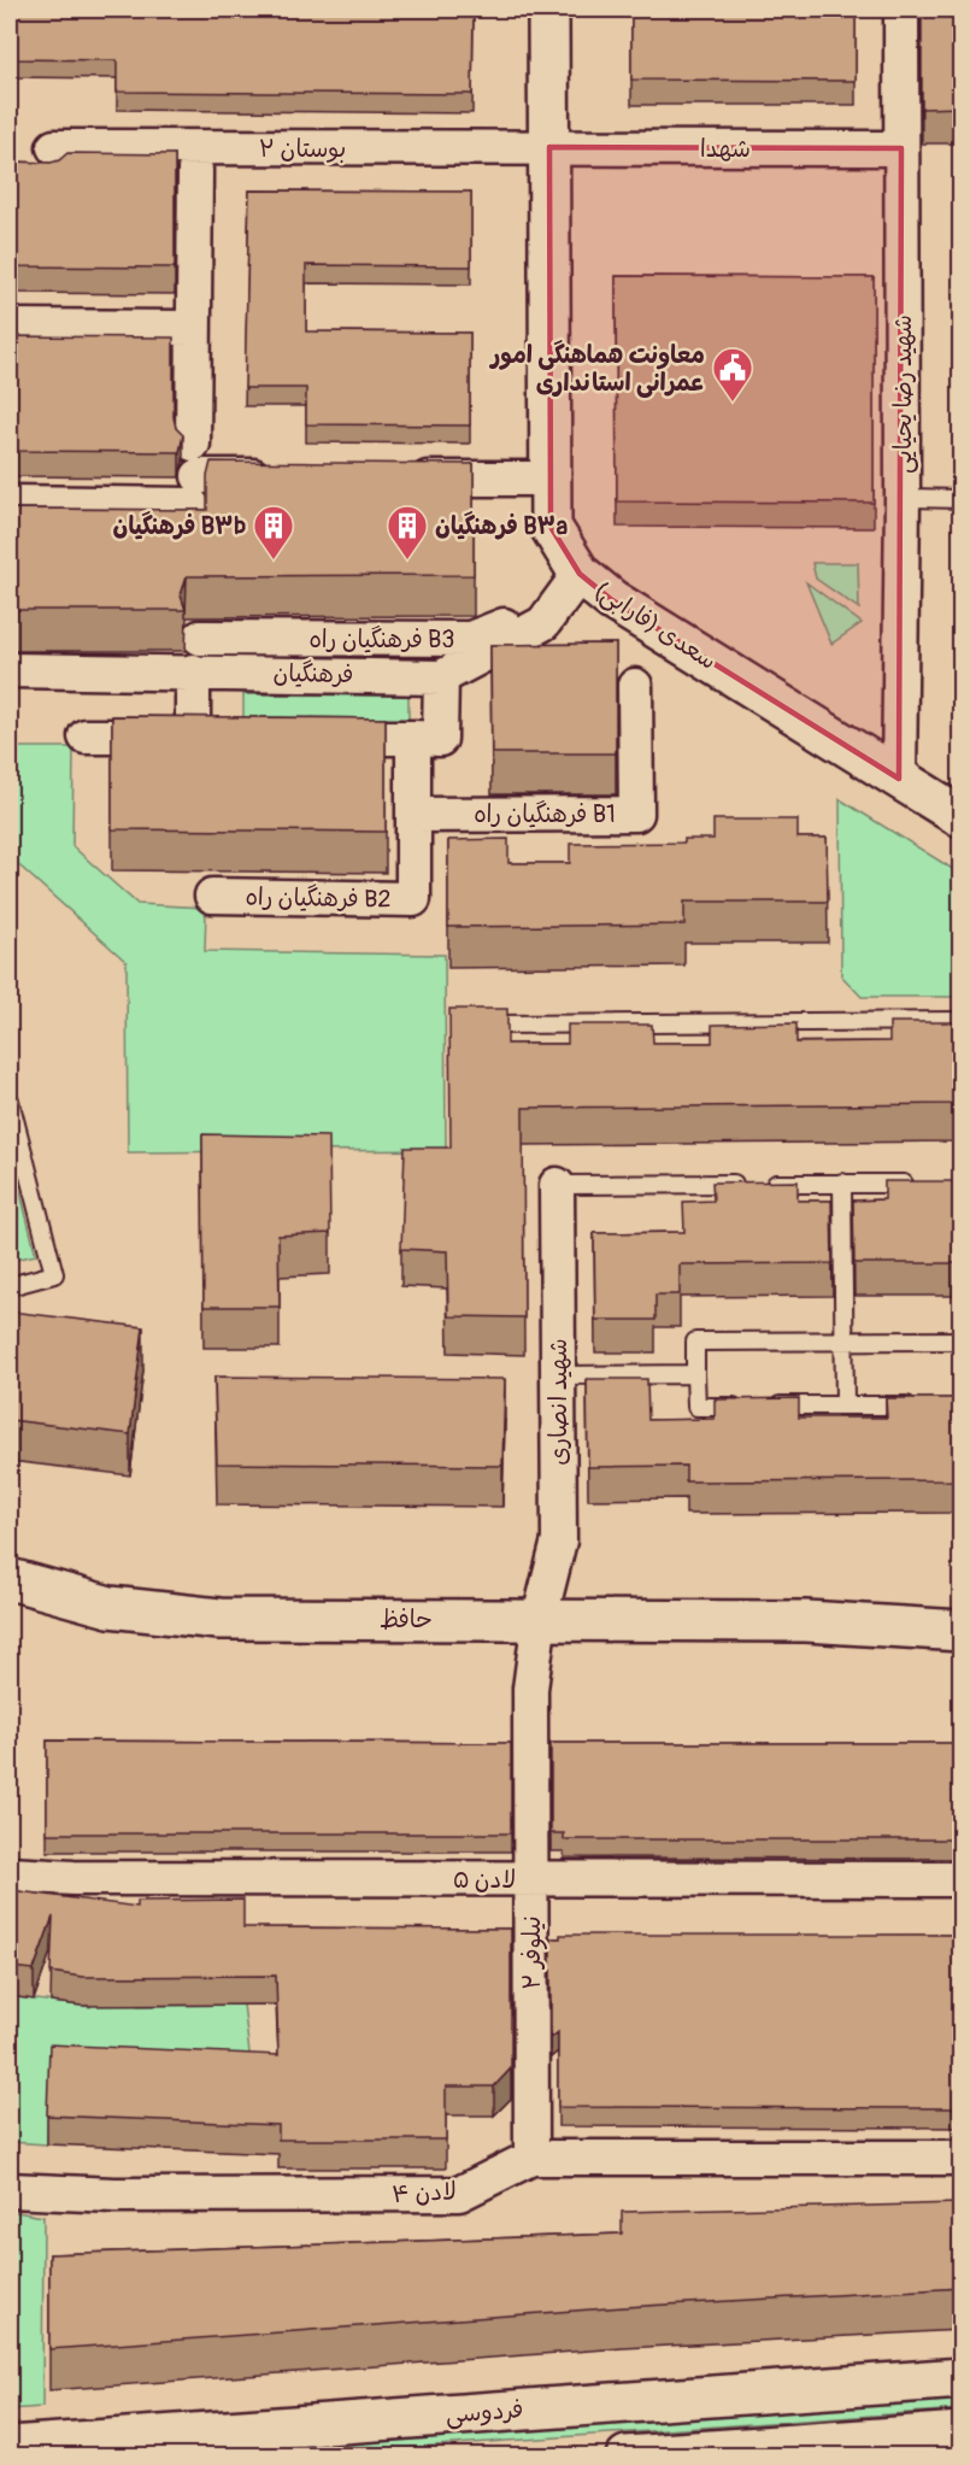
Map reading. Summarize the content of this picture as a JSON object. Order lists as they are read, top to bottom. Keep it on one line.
{"streets":{"street":["بوستان ۲","شهدا","شهید رضا یحیایی","سعدی (فارابی)","فرهنگیان راه B3","فرهنگیان","فرهنگیان راه B1","فرهنگیان راه B2","شهید انصاری","حافظ","لادن ۵","نیلوفر ۲","لادن ۴","فردوسی"]},"crossings":[["بوستان ۲","شهدا"],["بوستان ۲","سعدی (فارابی)"],["شهدا","شهید رضا یحیایی"],["شهدا","سعدی (فارابی)"],["شهید رضا یحیایی","سعدی (فارابی)"],["سعدی (فارابی)","فرهنگیان راه B3"],["سعدی (فارابی)","فرهنگیان"],["فرهنگیان راه B3","فرهنگیان"],["فرهنگیان راه B1","فرهنگیان راه B2"],["شهید انصاری","حافظ"],["شهید انصاری","نیلوفر ۲"],["حافظ","نیلوفر ۲"],["لادن ۵","نیلوفر ۲"],["نیلوفر ۲","لادن ۴"]],"places":{"public building":["معاونت هماهنگی امور عمرانی استانداری"],"building":["فرهنگیان B۳b","فرهنگیان B۳a"]}}
